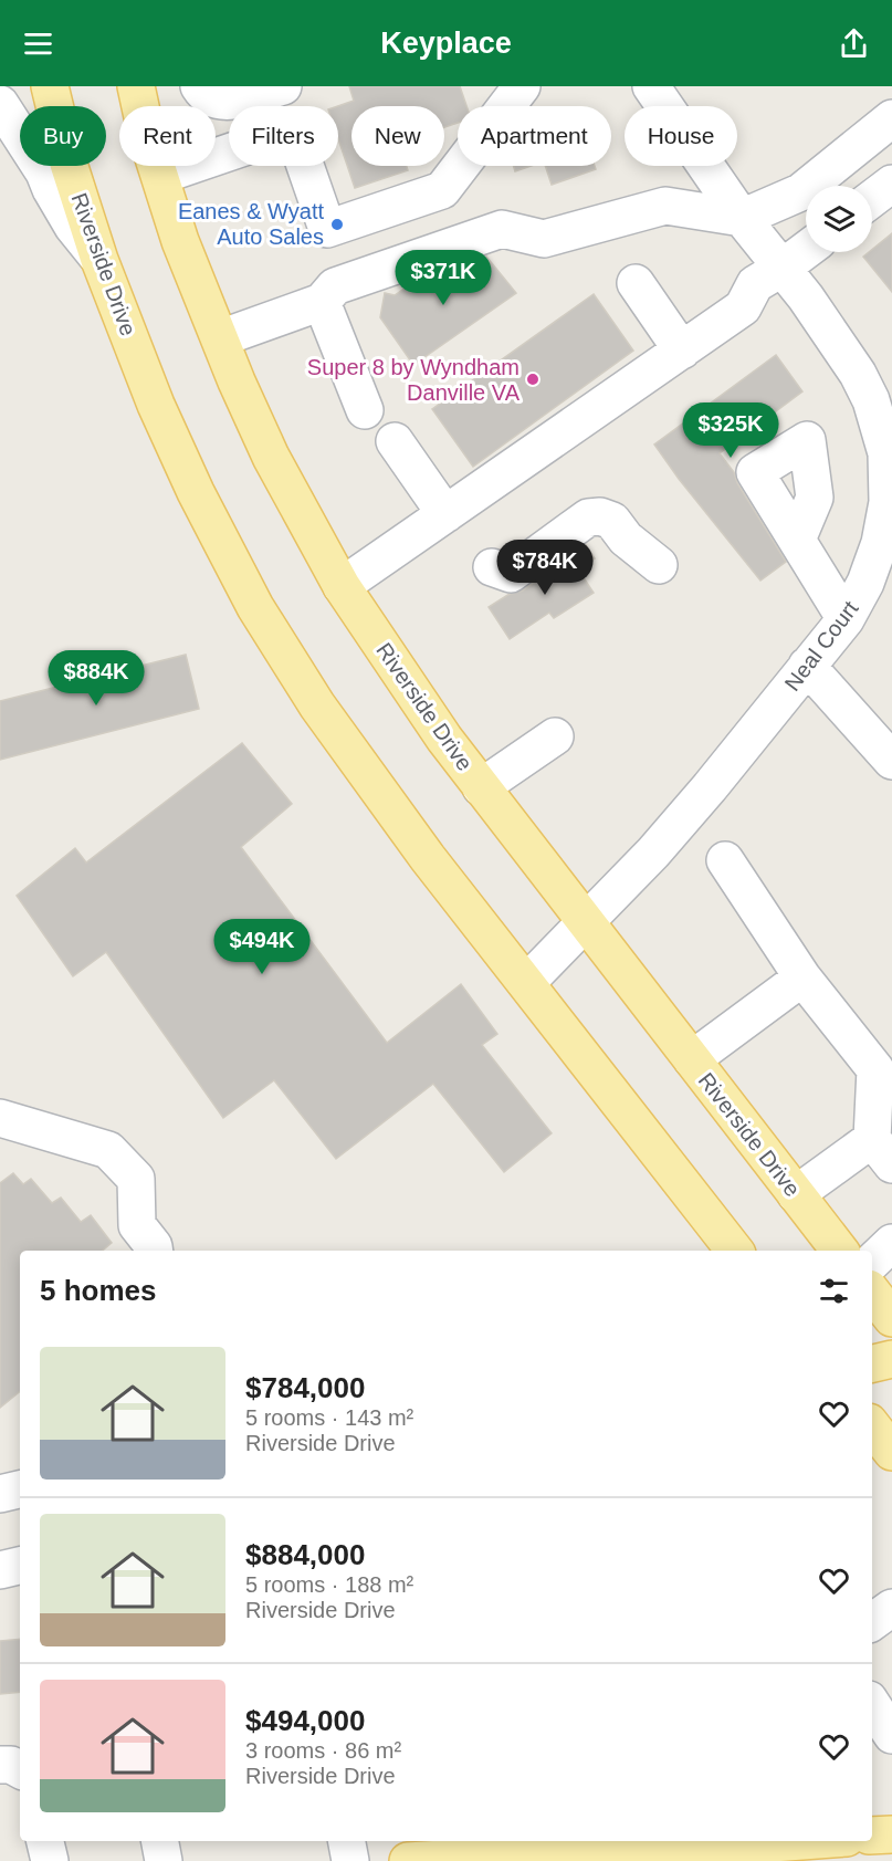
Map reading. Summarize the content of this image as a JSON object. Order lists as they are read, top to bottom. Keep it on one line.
{"streets":{"main road":["Riverside Drive"],"street":["Neal Court"]},"crossings":[["Riverside Drive","Neal Court"]],"places":["Eanes & Wyatt Auto Sales","Super 8 by Wyndham Danville VA"],"page":{"header":"Keyplace","chip":["Buy","Rent","Filters","New","Apartment","House"],"price":["$371K","$325K","$784K","$884K","$494K"],"heading":"5 homes","list":[{"name":"$784,000","note":"5 rooms · 143 m² · Riverside Drive"},{"name":"$884,000","note":"5 rooms · 188 m² · Riverside Drive"},{"name":"$494,000","note":"3 rooms · 86 m² · Riverside Drive"}]}}
